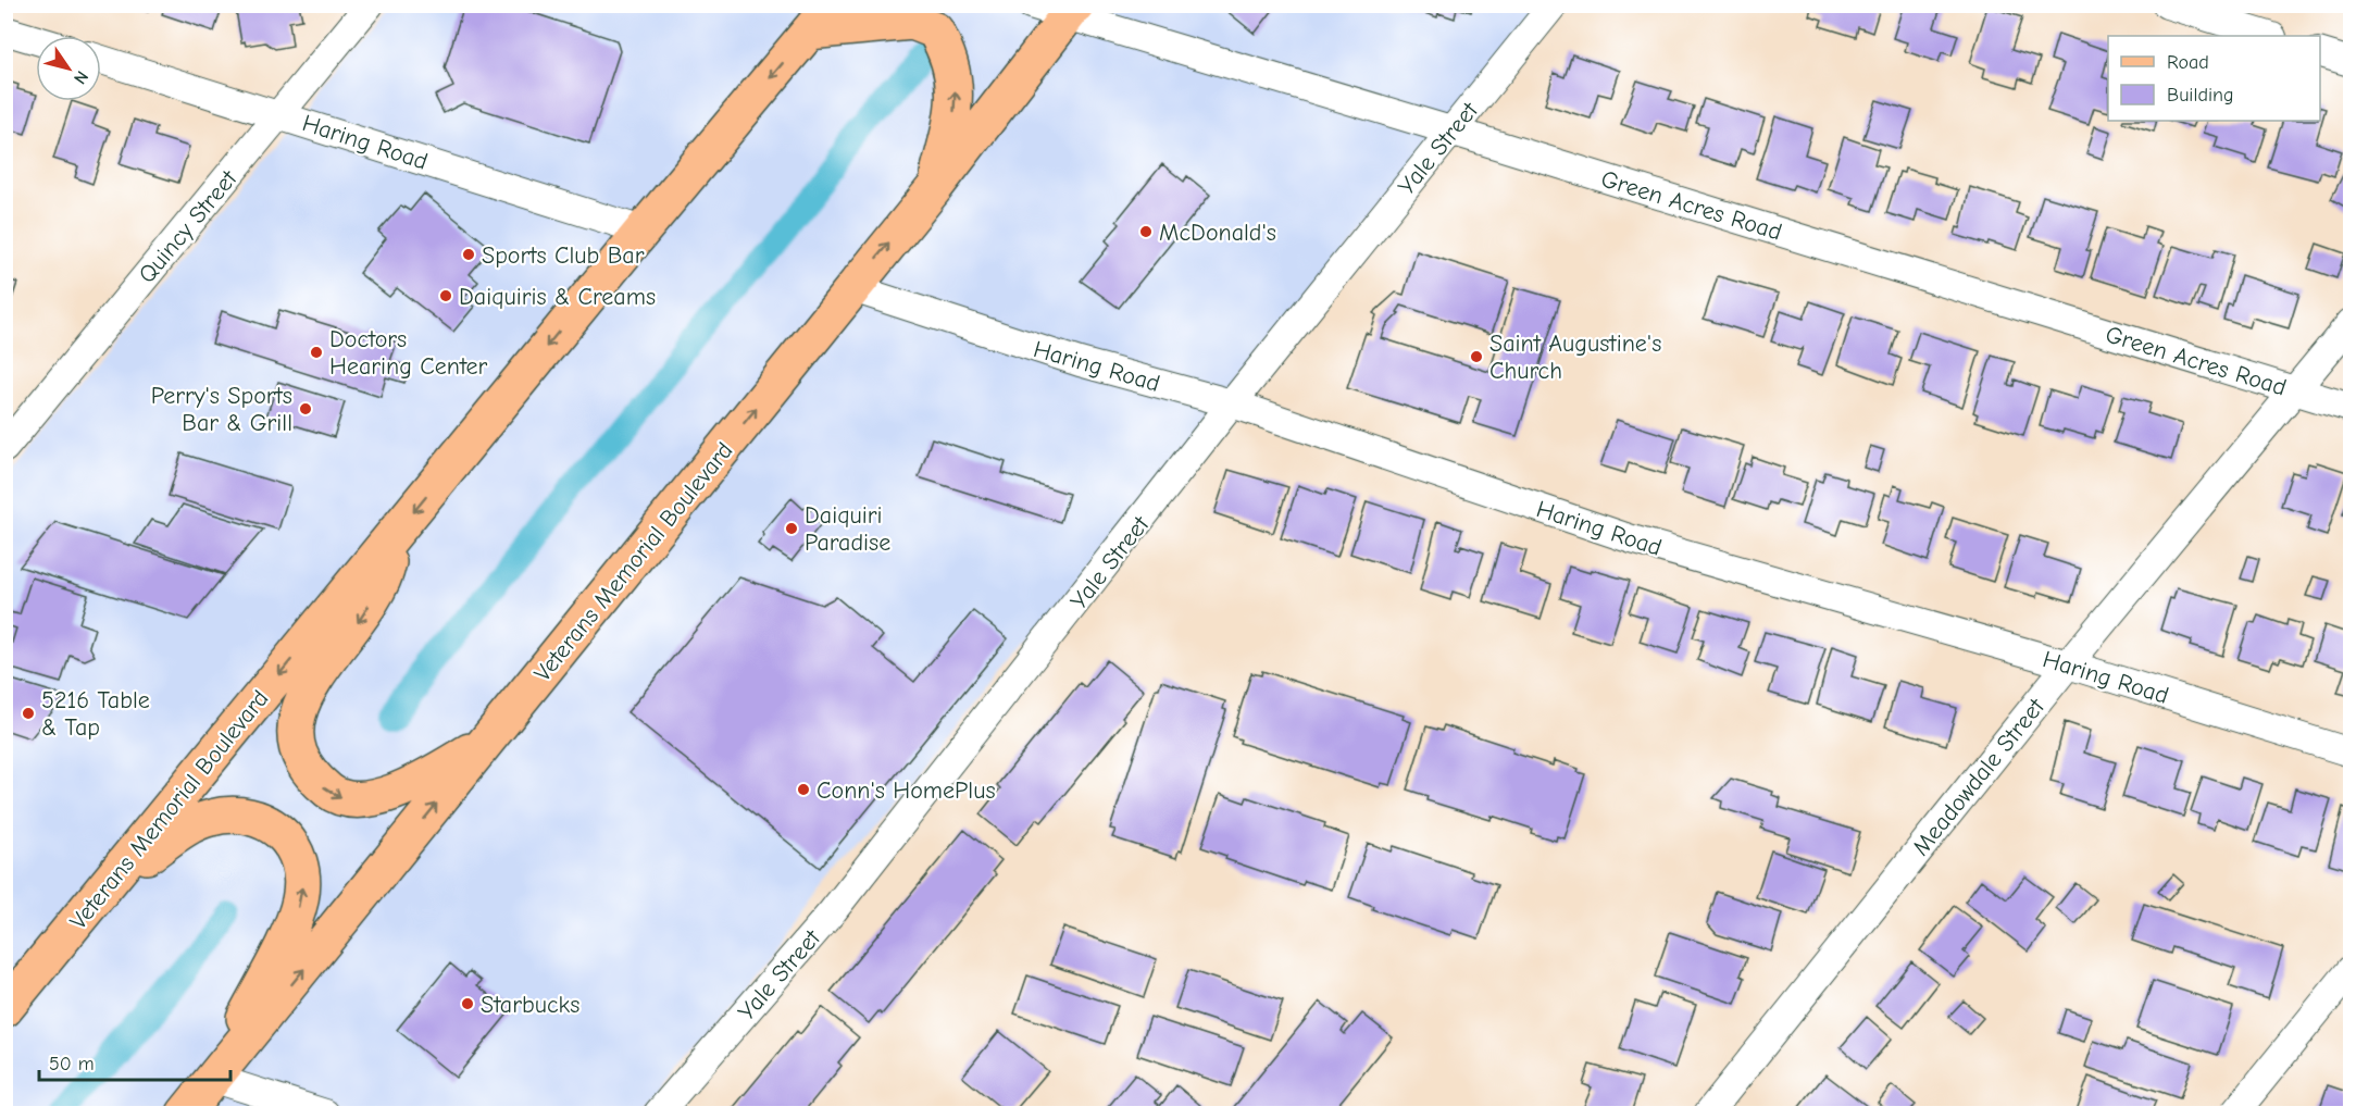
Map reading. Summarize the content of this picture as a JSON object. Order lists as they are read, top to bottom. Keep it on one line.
{"streets":{"main road":["Veterans Memorial Boulevard"],"street":["Haring Road","Yale Street","Green Acres Road","Quincy Street","Meadowdale Street"]},"crossings":[["Haring Road","Yale Street"],["Haring Road","Quincy Street"],["Haring Road","Veterans Memorial Boulevard"],["Haring Road","Meadowdale Street"],["Yale Street","Green Acres Road"],["Green Acres Road","Veterans Memorial Boulevard"],["Green Acres Road","Meadowdale Street"]],"places":["McDonald's","Sports Club Bar","Daiquiris & Creams","Doctors Hearing Center","Saint Augustine's Church","Perry's Sports Bar & Grill","Daiquiri Paradise","5216 Table & Tap","Conn's HomePlus","Starbucks"],"legend":["Road","Building"],"scale_bar":"50 m","north":"bottom right"}
